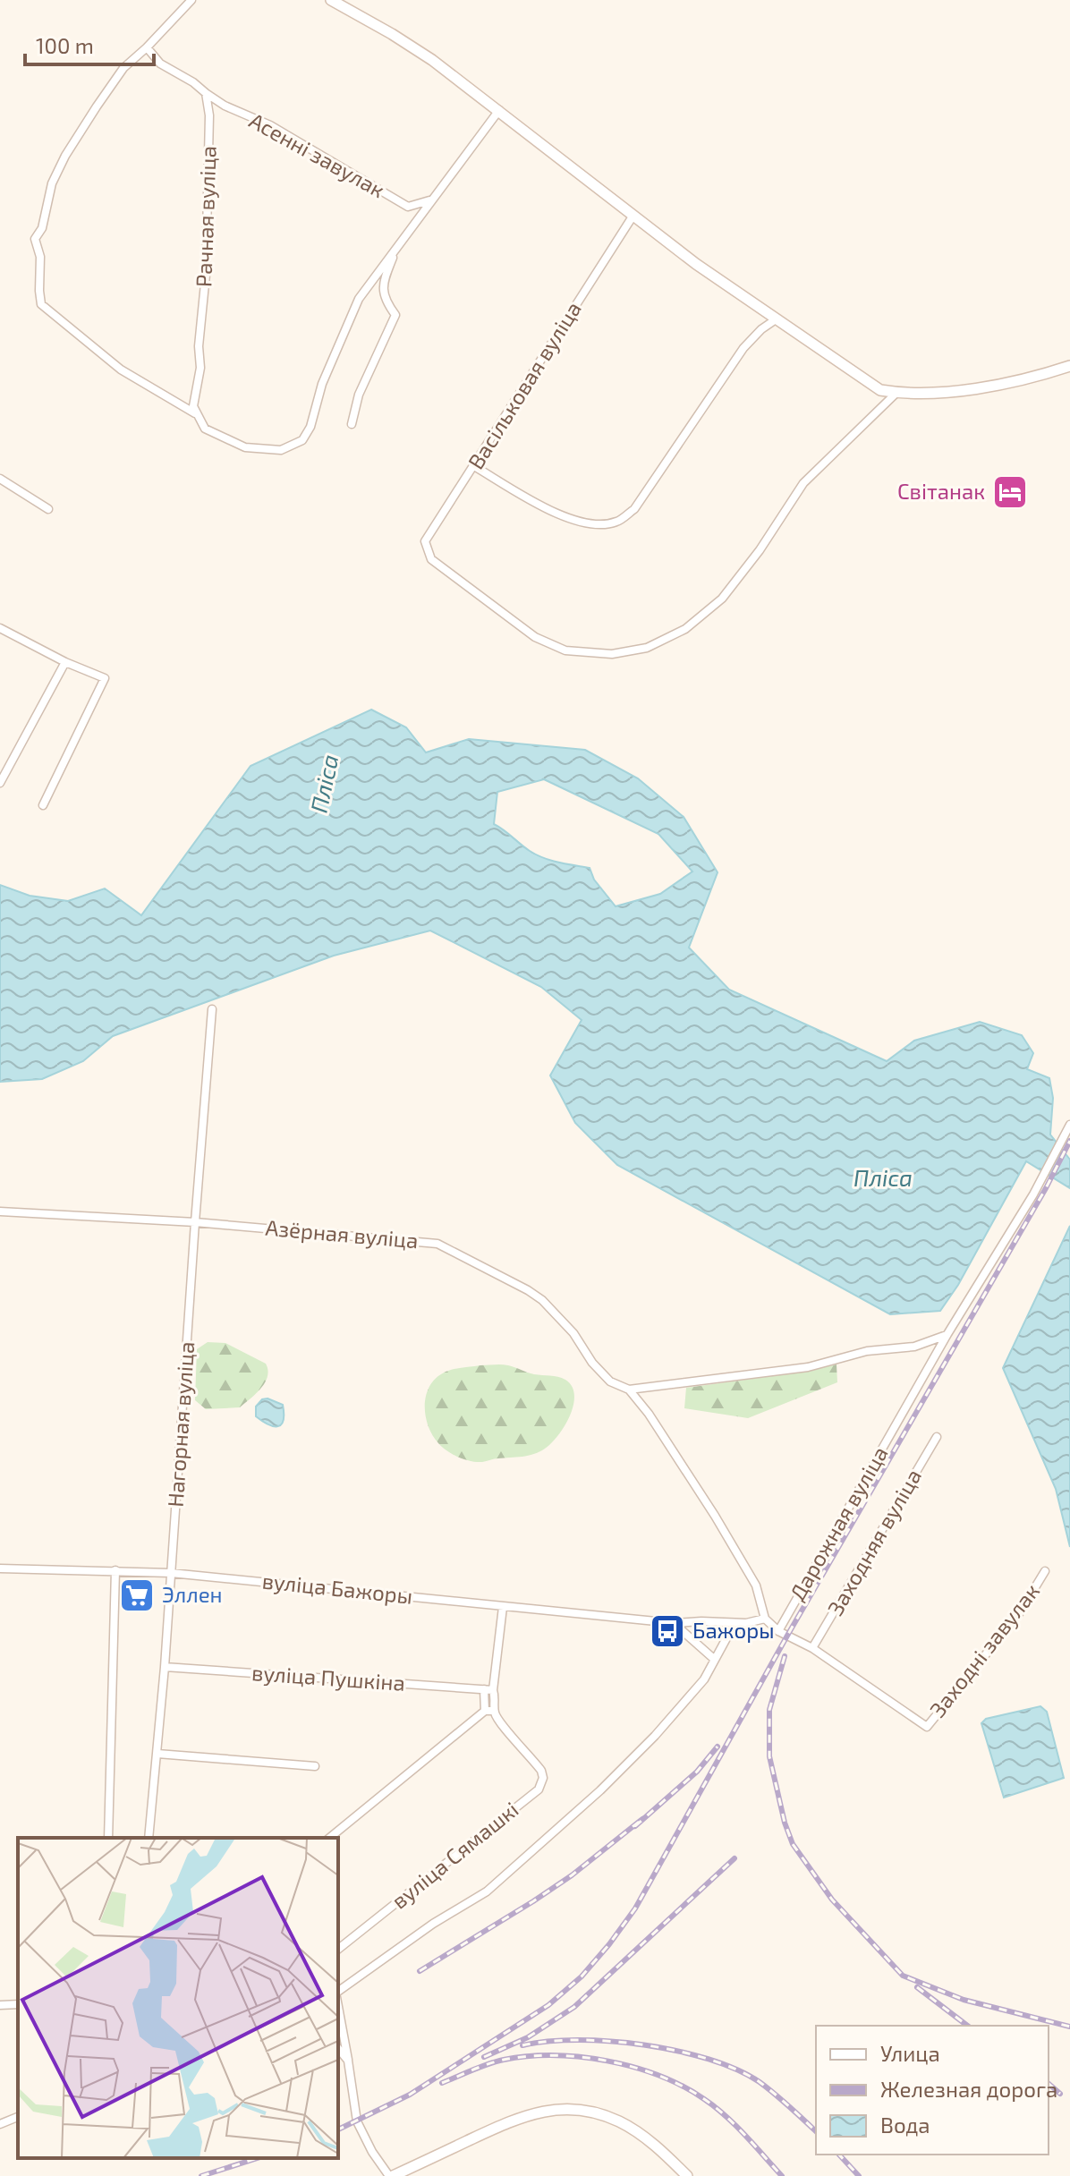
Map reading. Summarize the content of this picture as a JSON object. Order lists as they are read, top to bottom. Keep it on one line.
{"streets":{"street":["Асенні завулак","Рачная вуліца","Васільковая вуліца","Азёрная вуліца","Нагорная вуліца","Дарожная вуліца","Заходняя вуліца","вуліца Бажоры","Заходні завулак","вуліца Пушкіна","вуліца Сямашкі"]},"crossings":[["Асенні завулак","Рачная вуліца"],["Азёрная вуліца","Нагорная вуліца"],["Нагорная вуліца","вуліца Бажоры"],["Нагорная вуліца","вуліца Пушкіна"],["Дарожная вуліца","Заходні завулак"],["Заходняя вуліца","Заходні завулак"]],"water":["Пліса"],"places":{"hotel":["Світанак"],"supermarket":["Эллен"],"bus stop":["Бажоры"]},"legend":["Улица","Железная дорога","Вода"],"scale_bar":"100 m"}
